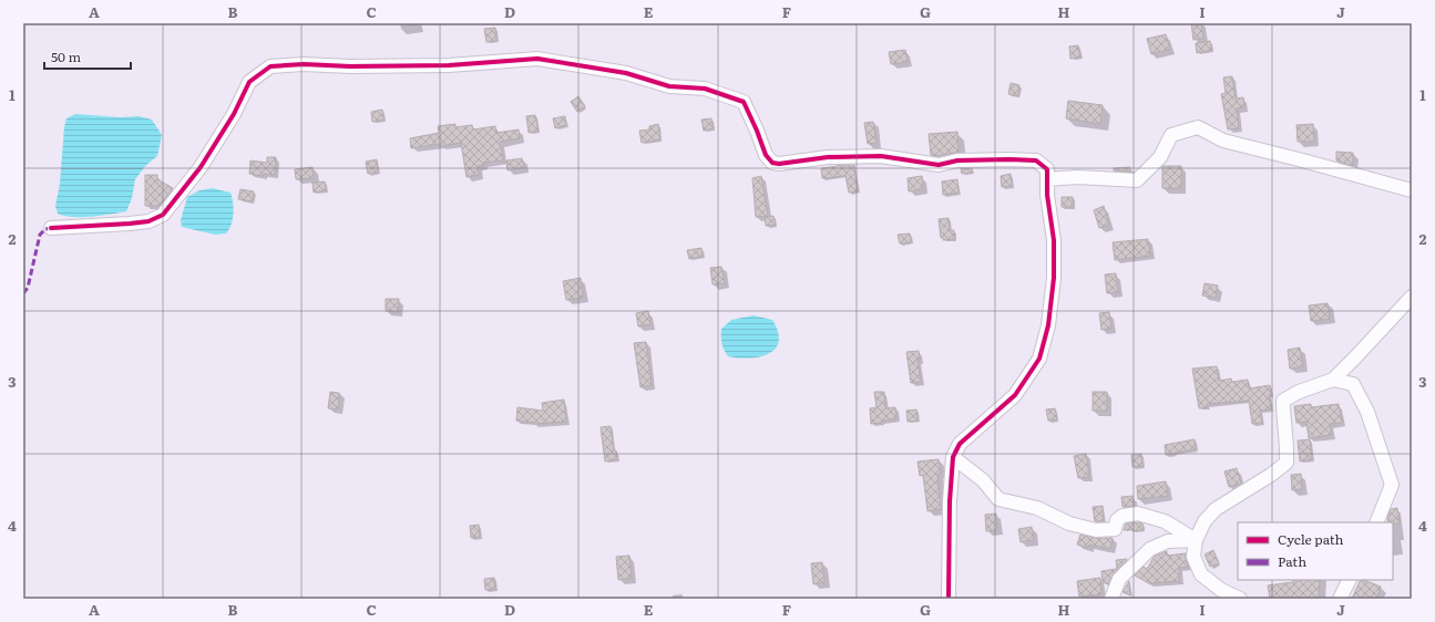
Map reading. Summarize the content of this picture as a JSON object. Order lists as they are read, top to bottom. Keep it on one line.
{"legend":["Cycle path","Path"],"scale_bar":"50 m","grid":{"columns":["A","B","C","D","E","F","G","H","I","J"],"rows":["1","2","3","4"]}}
